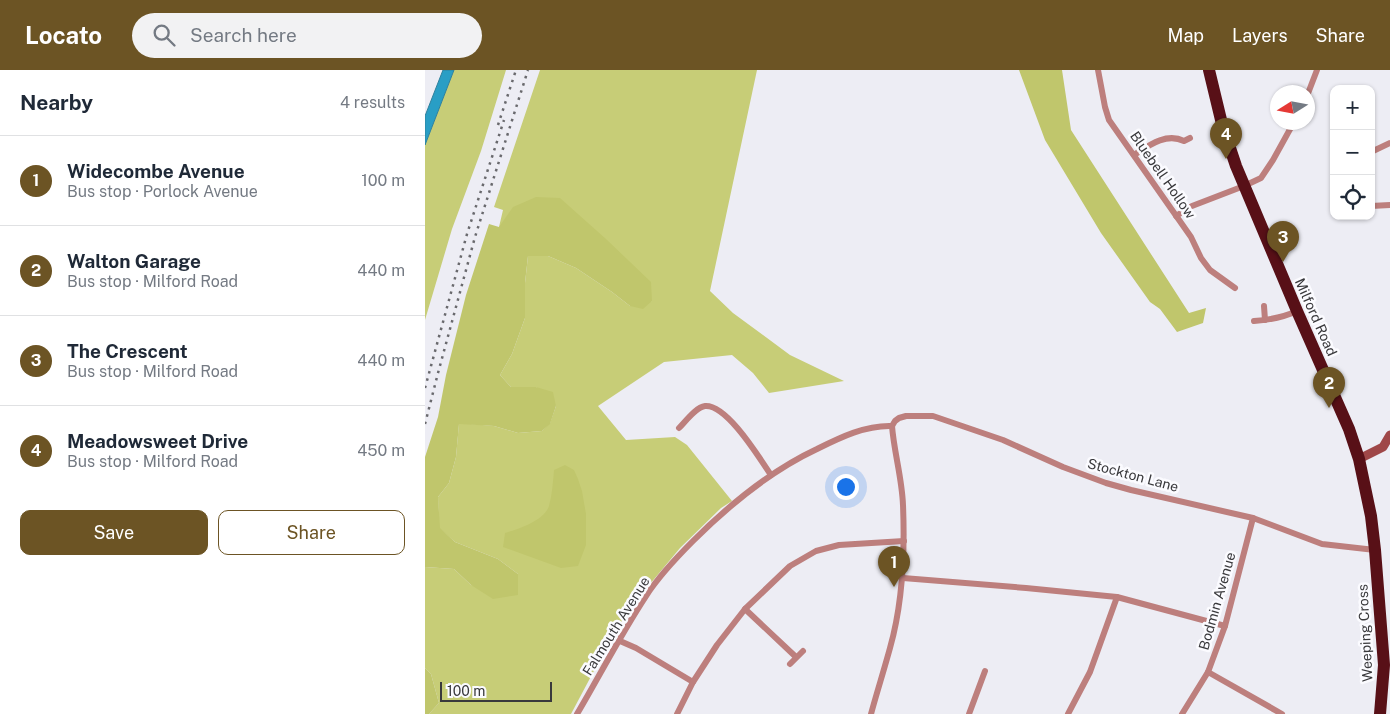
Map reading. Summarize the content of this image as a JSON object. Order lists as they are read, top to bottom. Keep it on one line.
{"streets":{"highway":["Milford Road","Weeping Cross"],"street":["Bluebell Hollow","Stockton Lane","Bodmin Avenue","Falmouth Avenue"]},"crossings":[["Milford Road","Stockton Lane"],["Milford Road","Weeping Cross"],["Stockton Lane","Bodmin Avenue"],["Stockton Lane","Falmouth Avenue"],["Stockton Lane","Weeping Cross"]],"scale_bar":"100 m","north":"left","page":{"header":"Locato","search":"Search here","nav":["Map","Layers","Share"],"heading":["Nearby","4 results"],"map_buttons":["+","−"],"pins":["4","3","2","1"],"list":[{"mark":"1","name":"Widecombe Avenue","note":"Bus stop · Porlock Avenue","value":"100 m"},{"mark":"2","name":"Walton Garage","note":"Bus stop · Milford Road","value":"440 m"},{"mark":"3","name":"The Crescent","note":"Bus stop · Milford Road","value":"440 m"},{"mark":"4","name":"Meadowsweet Drive","note":"Bus stop · Milford Road","value":"450 m"}],"buttons":["Save","Share"],"scale":"100 m"}}
